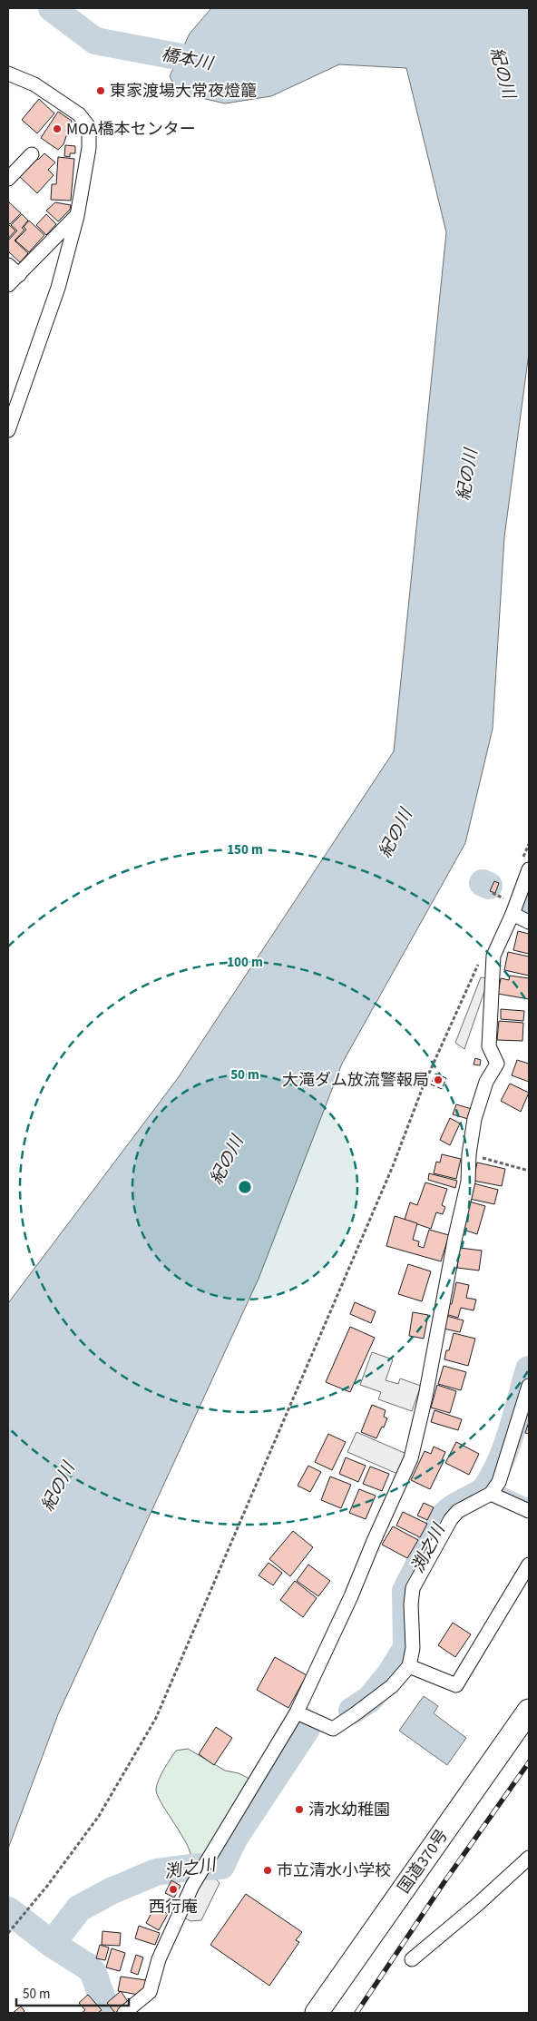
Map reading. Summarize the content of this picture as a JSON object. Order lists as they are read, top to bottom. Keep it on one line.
{"streets":{"highway":["国道370号"]},"water":["橋本川","紀の川","渕之川"],"places":["東家渡場大常夜燈籠","MOA橋本センター","大滝ダム放流警報局","清水幼稚園","市立清水小学校","西行庵"],"scale_bar":"50 m","rings":["150 m","100 m","50 m"]}
